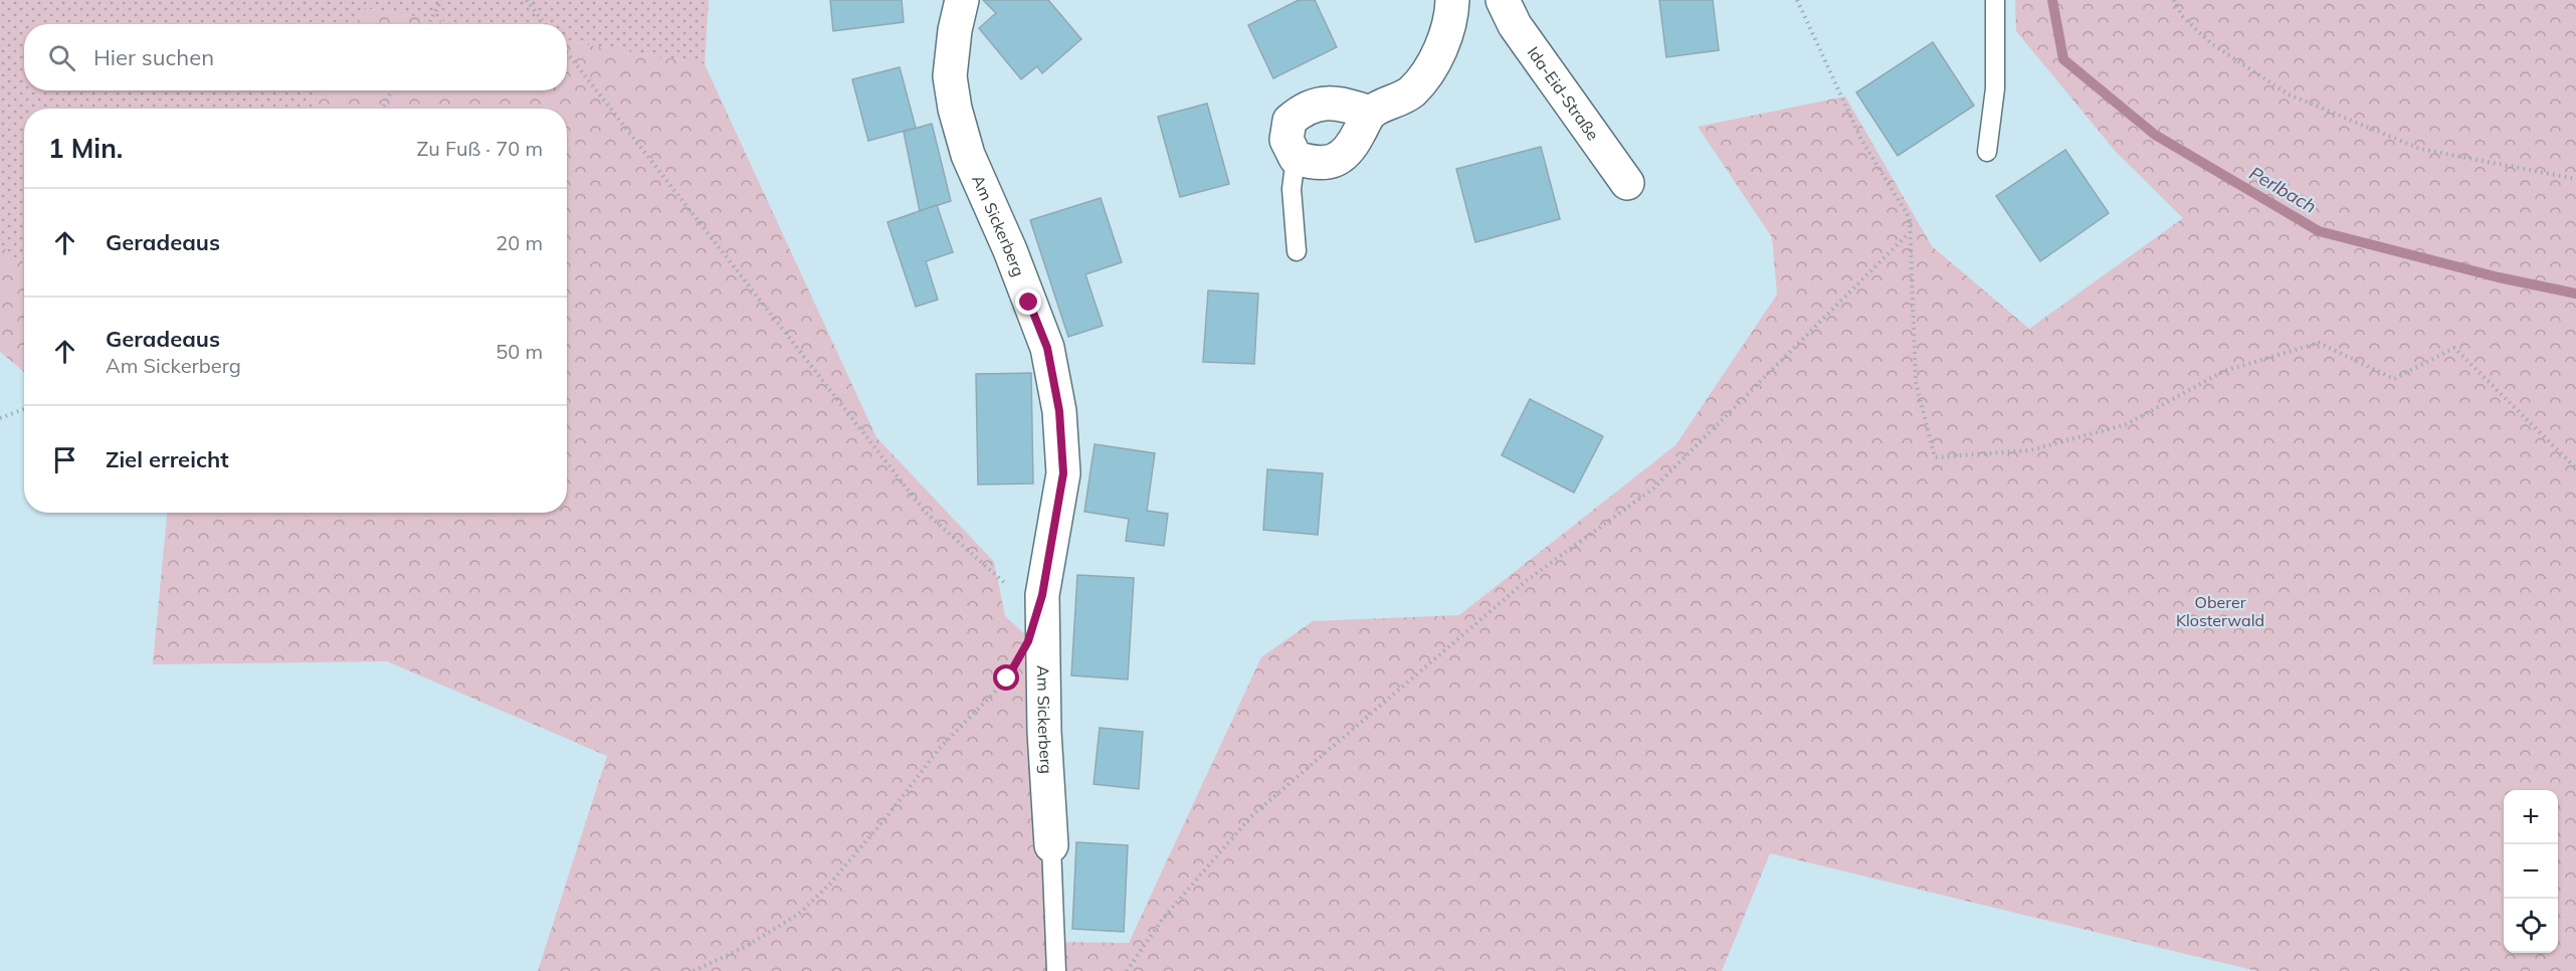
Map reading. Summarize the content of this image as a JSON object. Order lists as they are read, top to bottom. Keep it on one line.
{"streets":{"street":["Ida-Eid-Straße","Am Sickerberg"]},"water":["Perlbach"],"parks":["Oberer Klosterwald"],"page":{"search":"Hier suchen","heading":["1 Min.","Zu Fuß · 70 m"],"list":[["Geradeaus","20 m"],["Geradeaus","Am Sickerberg","50 m"],"Ziel erreicht"],"map_buttons":["+","−"]}}
